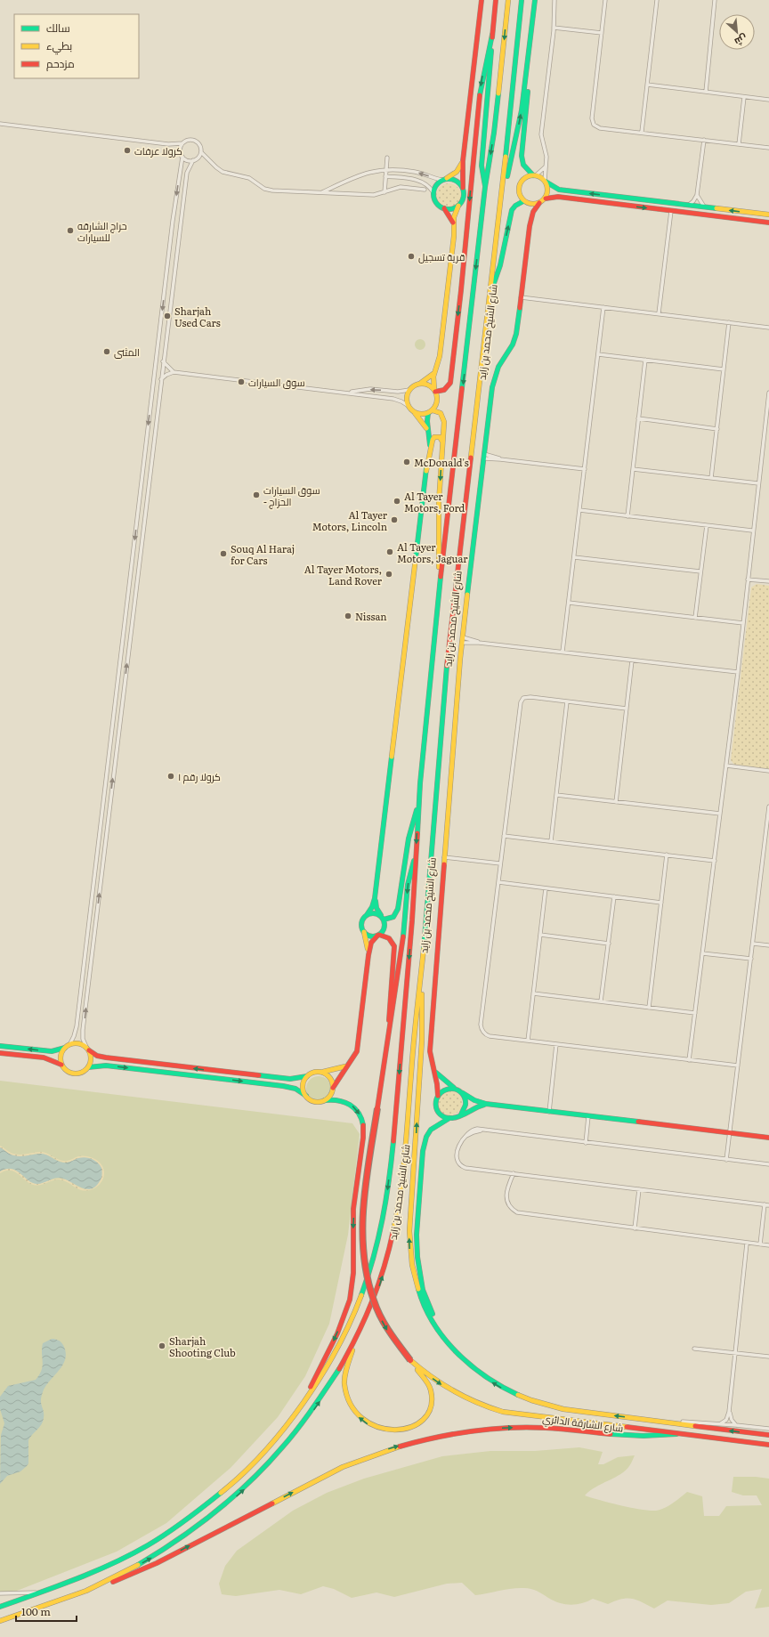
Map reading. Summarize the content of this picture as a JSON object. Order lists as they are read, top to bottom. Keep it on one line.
{"streets":{"main road":["شارع الشيخ محمد بن زايد","شارع الشارقة الدائري"]},"places":["كرولا عرفات","حراج الشارقه للسيارات","قرية تسجيل","Sharjah Used Cars","المثنى","سوق السيارات","McDonald's","سوق السيارات - الحزاج","Al Tayer Motors, Ford","Al Tayer Motors, Lincoln","Al Tayer Motors, Jaguar","Souq Al Haraj for Cars","Al Tayer Motors, Land Rover","Nissan","كرولا رقم ١","Sharjah Shooting Club"],"legend":["سالك","بطيء","مزدحم"],"scale_bar":"100 m","north":"bottom right"}
